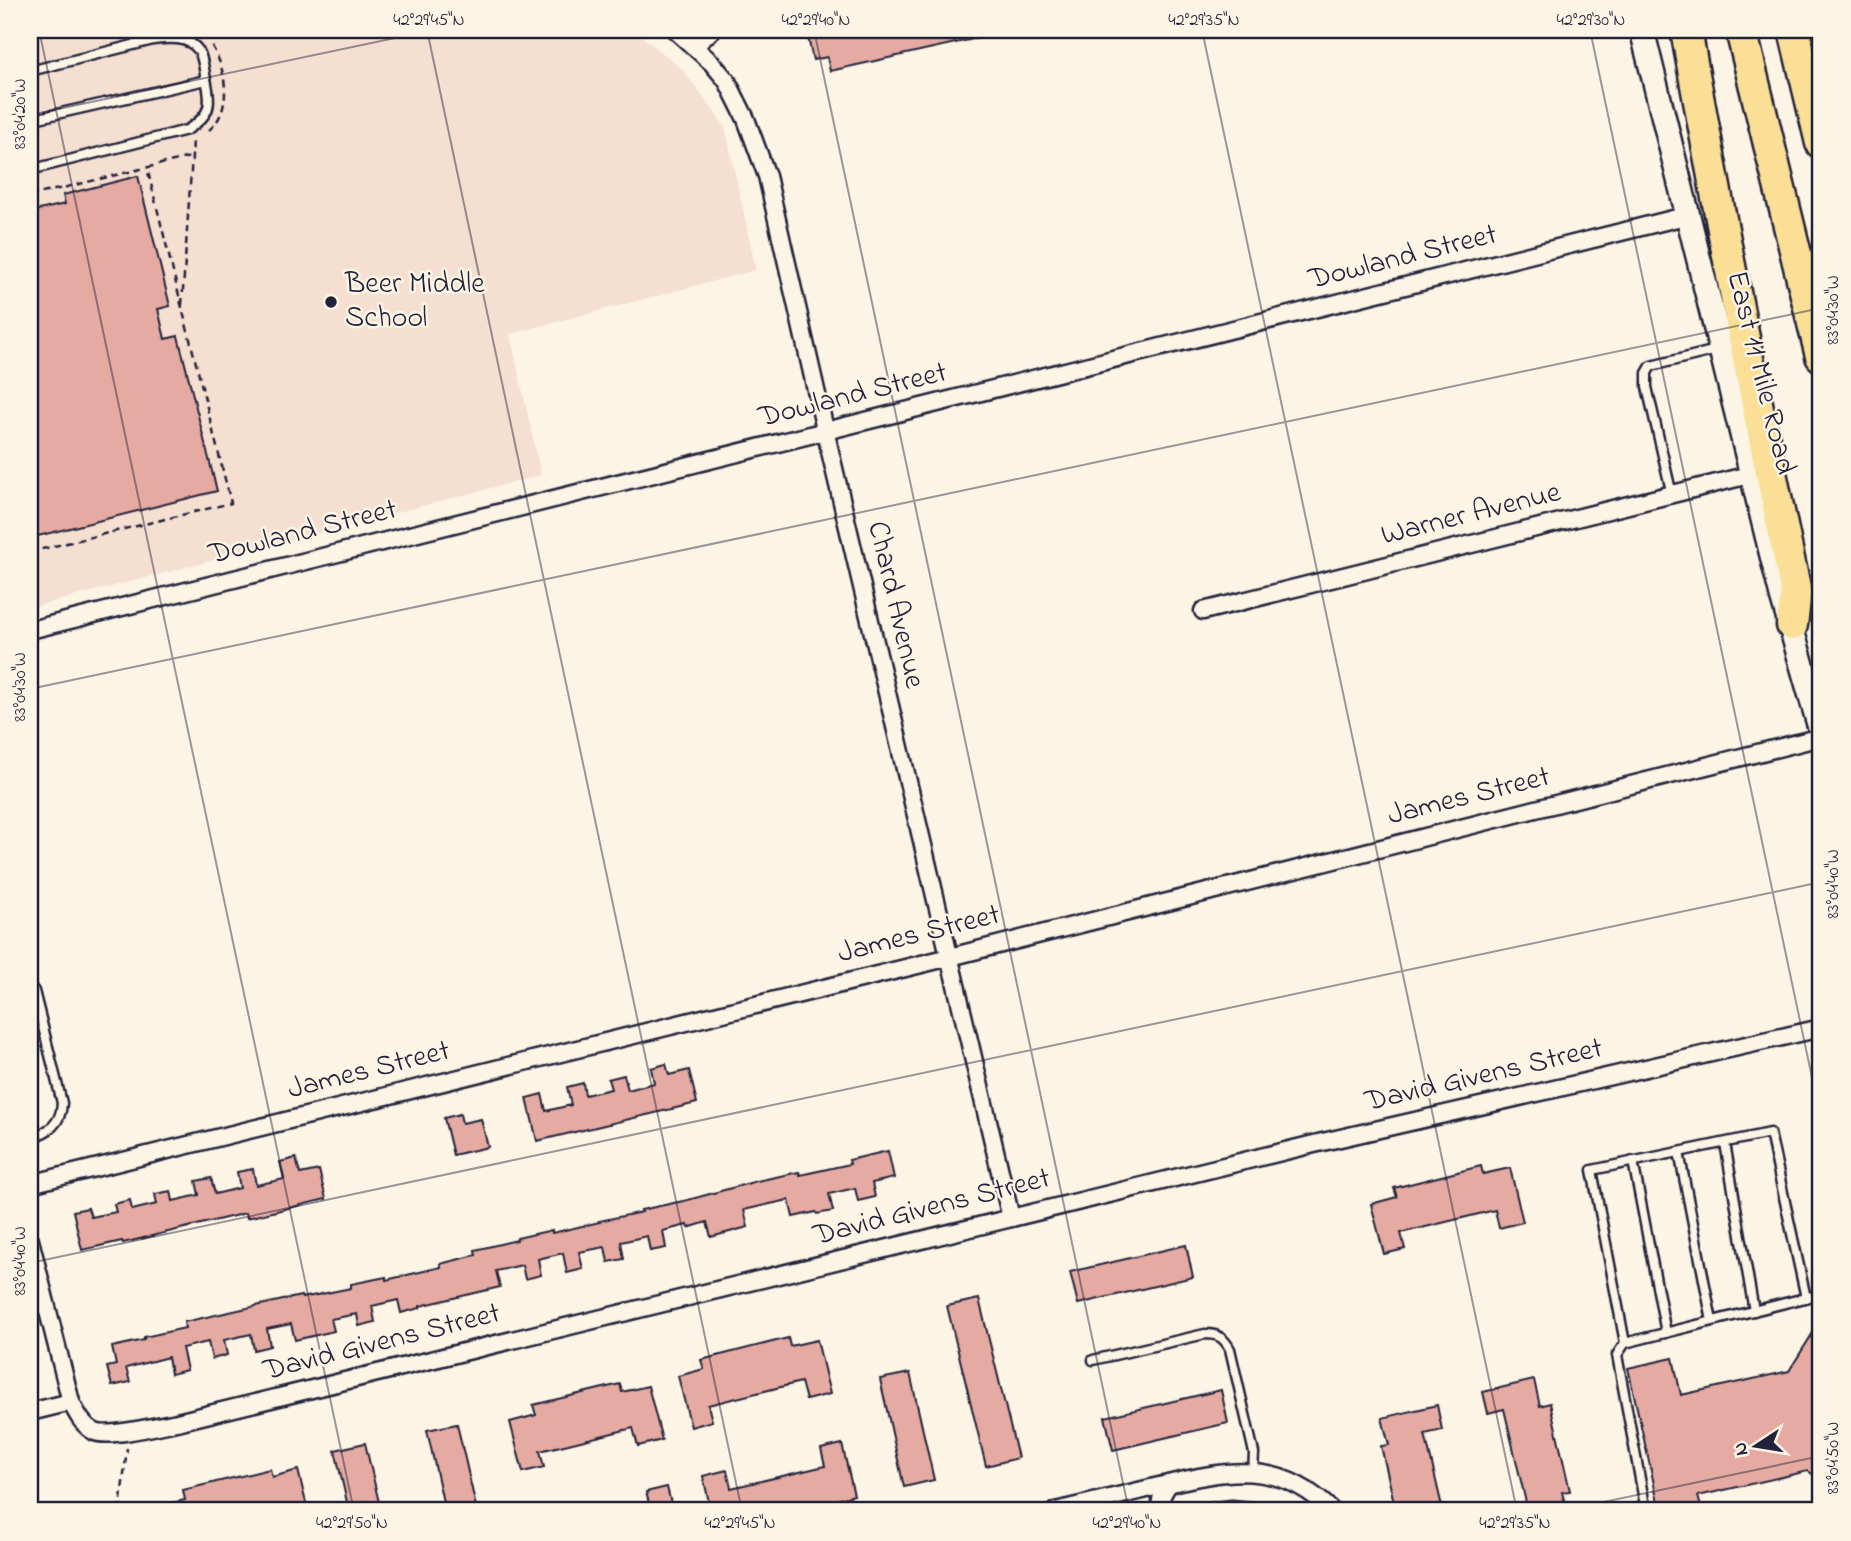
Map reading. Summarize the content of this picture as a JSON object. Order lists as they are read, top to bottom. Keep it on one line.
{"streets":{"main road":["East 11 Mile Road"],"street":["Dowland Street","Warner Avenue","Chard Avenue","James Street","David Givens Street"]},"crossings":[["Dowland Street","East 11 Mile Road"],["Dowland Street","Chard Avenue"],["East 11 Mile Road","Warner Avenue"],["Chard Avenue","James Street"],["Chard Avenue","David Givens Street"]],"places":["Beer Middle School"],"north":"left","coordinates":["42°29'45\"N","42°29'40\"N","42°29'35\"N","42°29'30\"N","83°04'20\"W","83°04'30\"W","83°04'40\"W","83°04'50\"W","42°29'50\"N"]}
